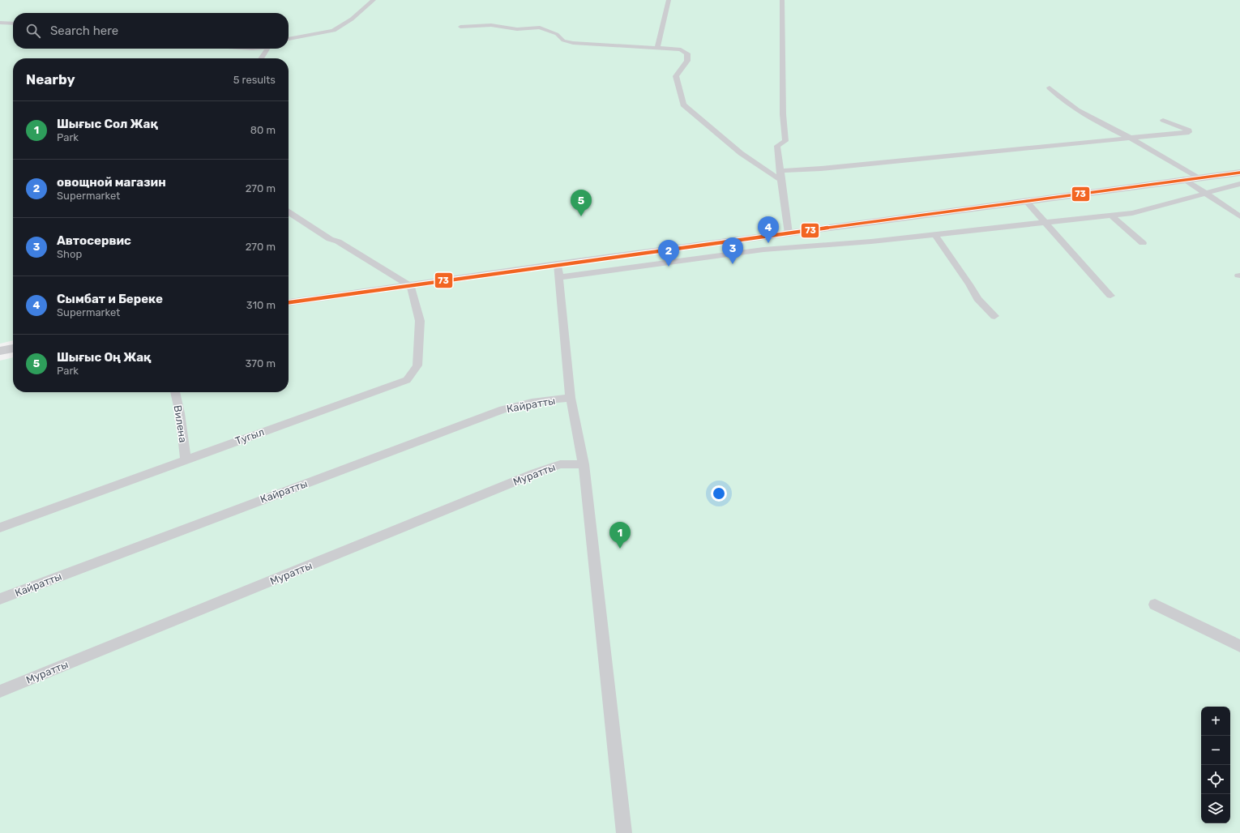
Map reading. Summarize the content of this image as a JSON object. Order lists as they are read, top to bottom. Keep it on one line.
{"streets":{"street":["Кайратты","Вилена","Тугыл","Муратты"]},"crossings":[["Вилена","Тугыл"]],"lines":["transit line 73"],"page":{"search":"Search here","heading":["Nearby","5 results"],"list":[{"mark":"1","name":"Шығыс Сол Жақ","note":"Park","value":"80 m"},{"mark":"2","name":"овощной магазин","note":"Supermarket","value":"270 m"},{"mark":"3","name":"Автосервис","note":"Shop","value":"270 m"},{"mark":"4","name":"Сымбат и Береке","note":"Supermarket","value":"310 m"},{"mark":"5","name":"Шығыс Оң Жақ","note":"Park","value":"370 m"}],"pins":["5","4","3","2","1"],"map_buttons":["+","−"]}}
